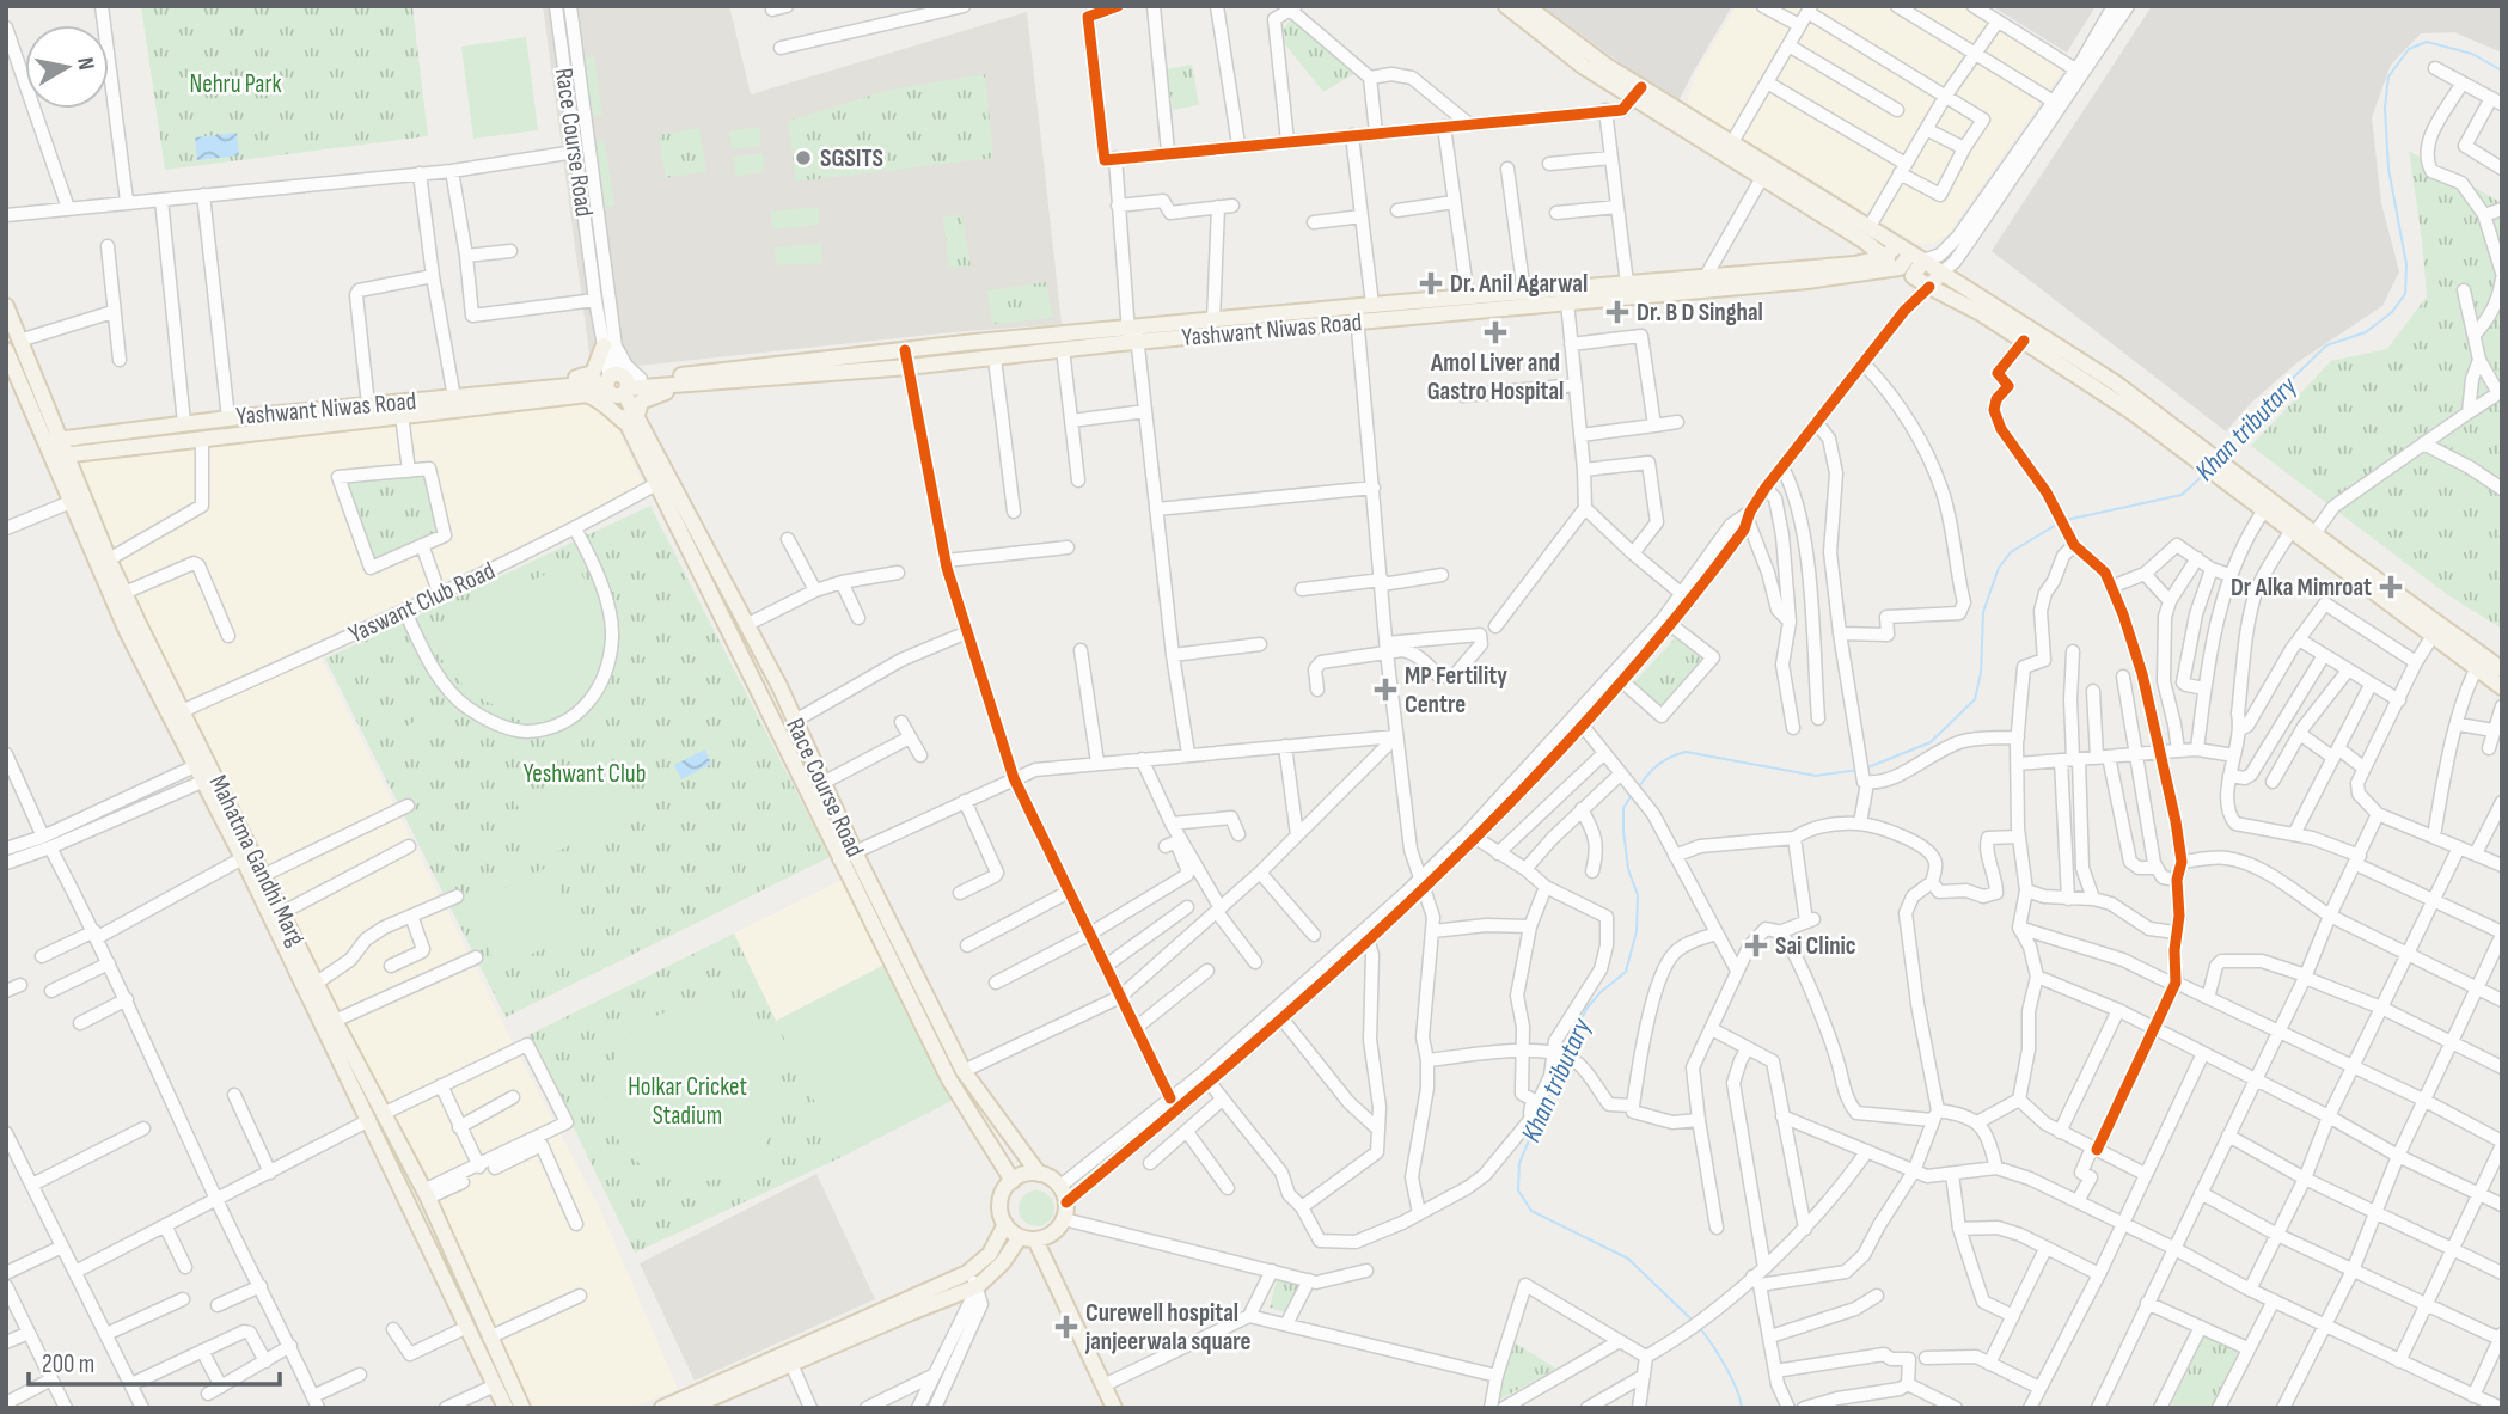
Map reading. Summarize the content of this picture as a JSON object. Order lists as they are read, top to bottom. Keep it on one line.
{"streets":{"main road":["Race Course Road","Yashwant Niwas Road","Mahatma Gandhi Marg"],"street":["Yaswant Club Road"]},"crossings":[["Race Course Road","Yashwant Niwas Road"],["Race Course Road","Yaswant Club Road"],["Yashwant Niwas Road","Mahatma Gandhi Marg"],["Yaswant Club Road","Mahatma Gandhi Marg"]],"water":["Khan tributary"],"parks":["Nehru Park","Yeshwant Club","Holkar Cricket Stadium"],"places":{"other":["SGSITS"],"health":["Dr. Anil Agarwal","Dr. B D Singhal","Amol Liver and Gastro Hospital","Dr Alka Mimroat","MP Fertility Centre","Sai Clinic","Curewell hospital janjeerwala square"]},"scale_bar":"200 m","north":"right"}
